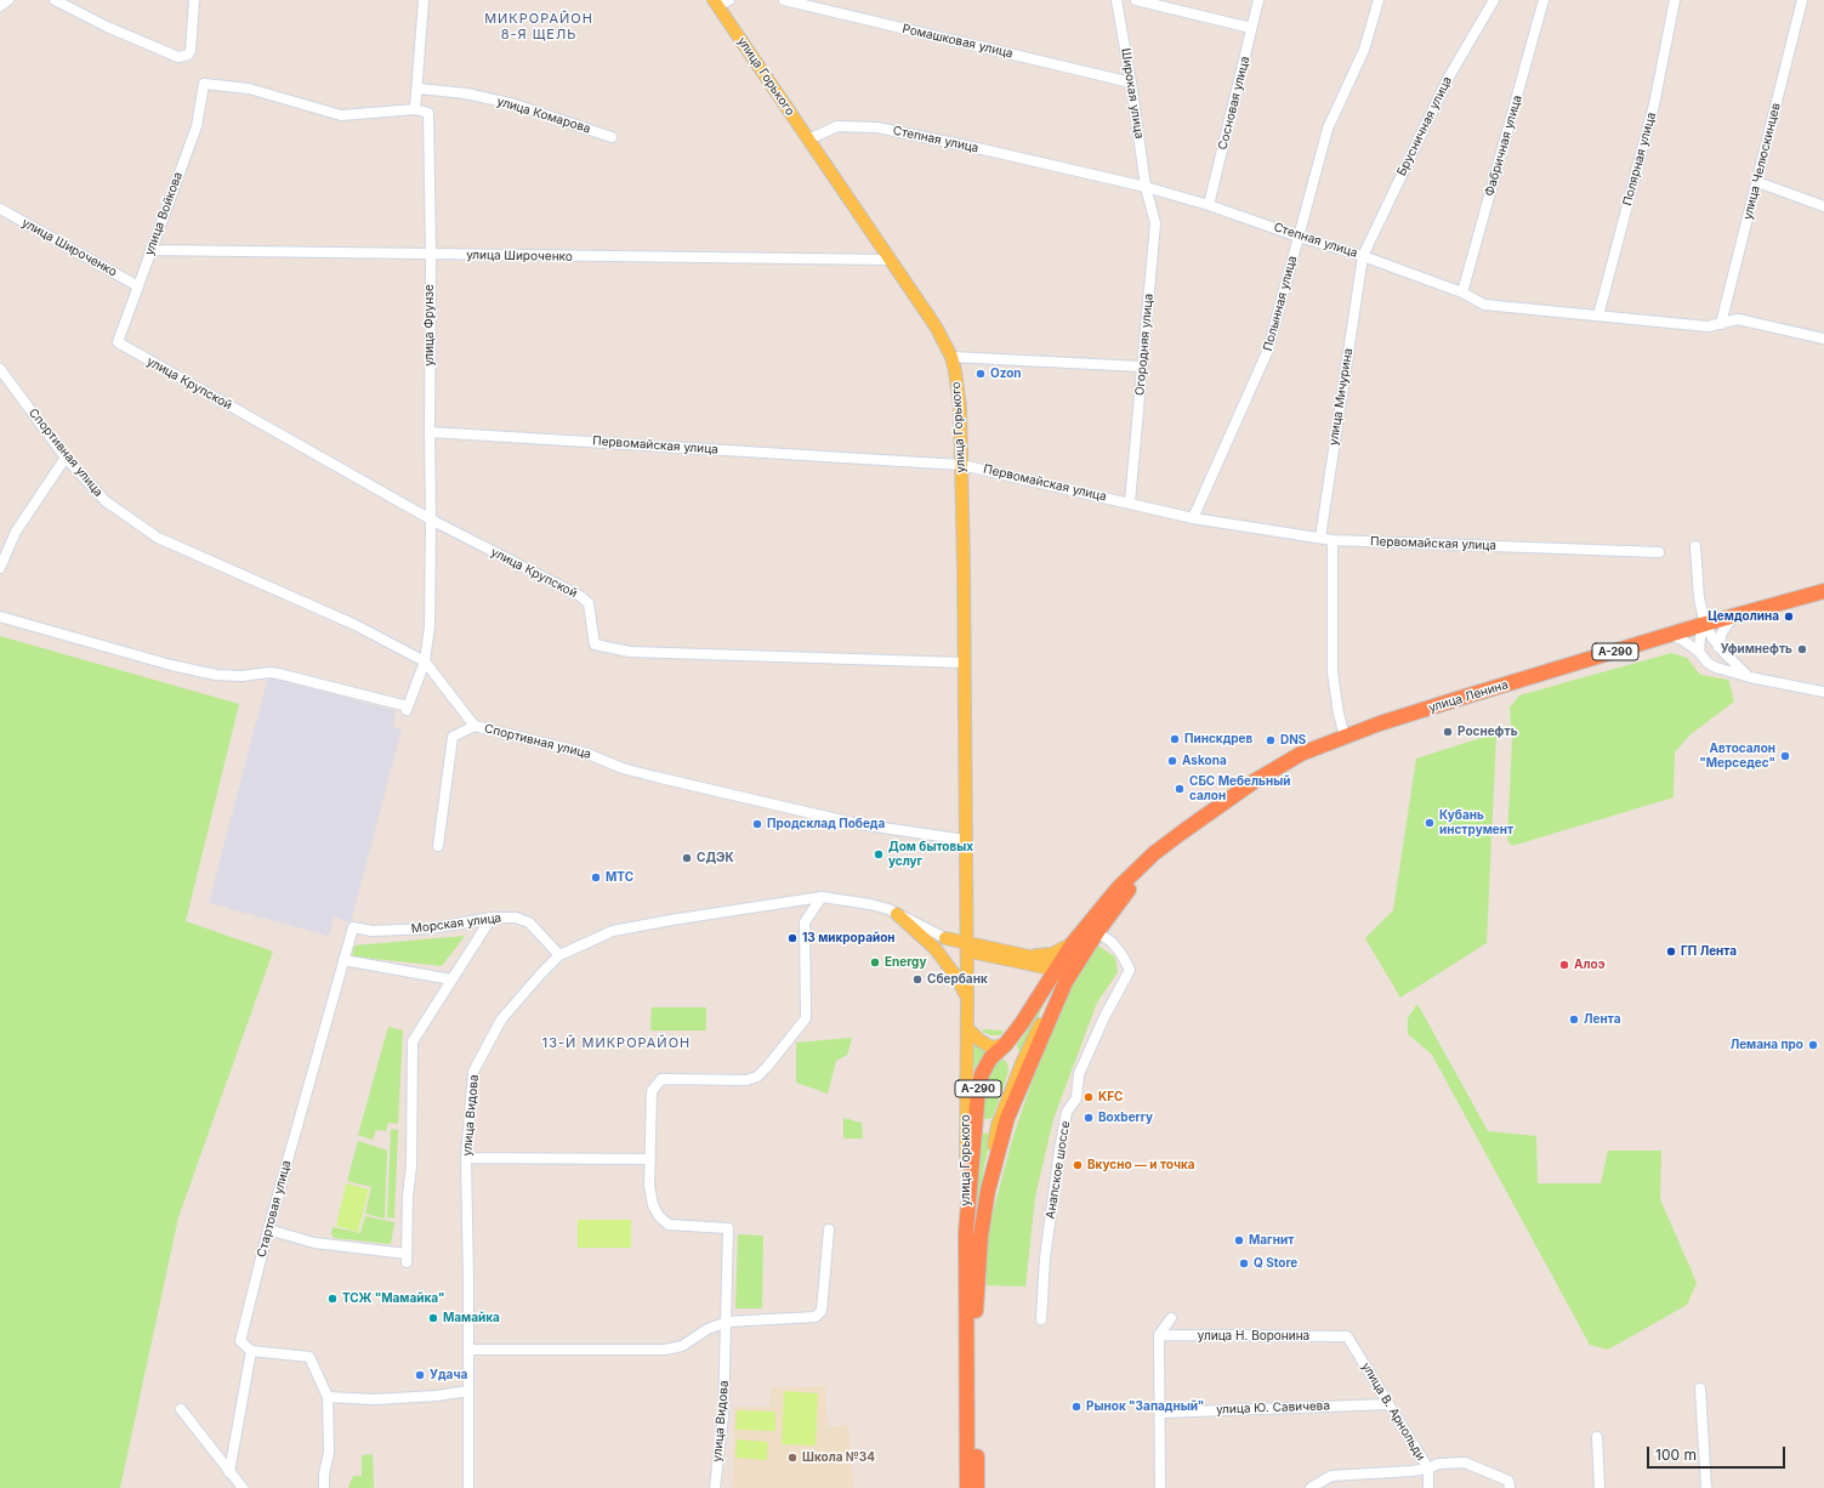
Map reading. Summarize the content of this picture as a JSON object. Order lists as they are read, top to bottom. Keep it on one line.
{"streets":{"highway":["А-290","улица Ленина"],"main road":["улица Горького","улица Видова"],"street":["Ромашковая улица","Широкая улица","Сосновая улица","улица Комарова","Брусничная улица","Степная улица","Фабричная улица","Полярная улица","улица Челюскинцев","улица Войкова","улица Широченко","Полынная улица","улица Фрунзе","Огородняя улица","улица Крупской","улица Мичурина","Первомайская улица","Спортивная улица","Морская улица","Анапское шоссе","Стартовая улица","улица Н. Воронина","улица Ю. Савичева","улица В. Арнольди"]},"crossings":[["Ромашковая улица","Широкая улица"],["улица Горького","Степная улица"],["улица Горького","улица Широченко"],["улица Горького","улица Крупской"],["улица Горького","Первомайская улица"],["улица Горького","Спортивная улица"],["улица Горького","А-290"],["улица Горького","улица Видова"],["Широкая улица","Степная улица"],["Широкая улица","Огородняя улица"],["Сосновая улица","Степная улица"],["Брусничная улица","Степная улица"],["Брусничная улица","улица Мичурина"],["Степная улица","Фабричная улица"],["Степная улица","Полярная улица"],["Степная улица","улица Челюскинцев"],["Степная улица","Полынная улица"],["Степная улица","Огородняя улица"],["Степная улица","улица Мичурина"],["улица Войкова","улица Широченко"],["улица Войкова","улица Фрунзе"],["улица Войкова","улица Крупской"],["улица Широченко","улица Фрунзе"],["Полынная улица","Первомайская улица"],["улица Фрунзе","улица Крупской"],["улица Фрунзе","Первомайская улица"],["улица Фрунзе","Спортивная улица"],["Огородняя улица","Первомайская улица"],["улица Мичурина","Первомайская улица"],["А-290","улица Ленина"],["А-290","Анапское шоссе"],["Морская улица","улица Видова"],["Морская улица","Стартовая улица"],["улица Н. Воронина","улица В. Арнольди"],["улица Ю. Савичева","улица В. Арнольди"]],"districts":["МИКРОРАЙОН 8-Я ЩЕЛЬ","13-Й МИКРОРАЙОН"],"places":["Ozon","Цемдолина","Уфимнефть","Роснефть","Пинскдрев","DNS","Автосалон \"Мерседес\"","Askona","СБС Мебельный салон","Кубань инструмент","Продсклад Победа","Дом бытовых услуг","СДЭК","МТС","13 микрорайон","ГП Лента","Energy","Алоэ","Сбербанк","Лента","Лемана про","KFC","Boxberry","Вкусно — и точка","Магнит","Q Store","ТСЖ \"Мамайка\"","Мамайка","Удача","Рынок \"Западный\"","Школа №34"],"scale_bar":"100 m"}
